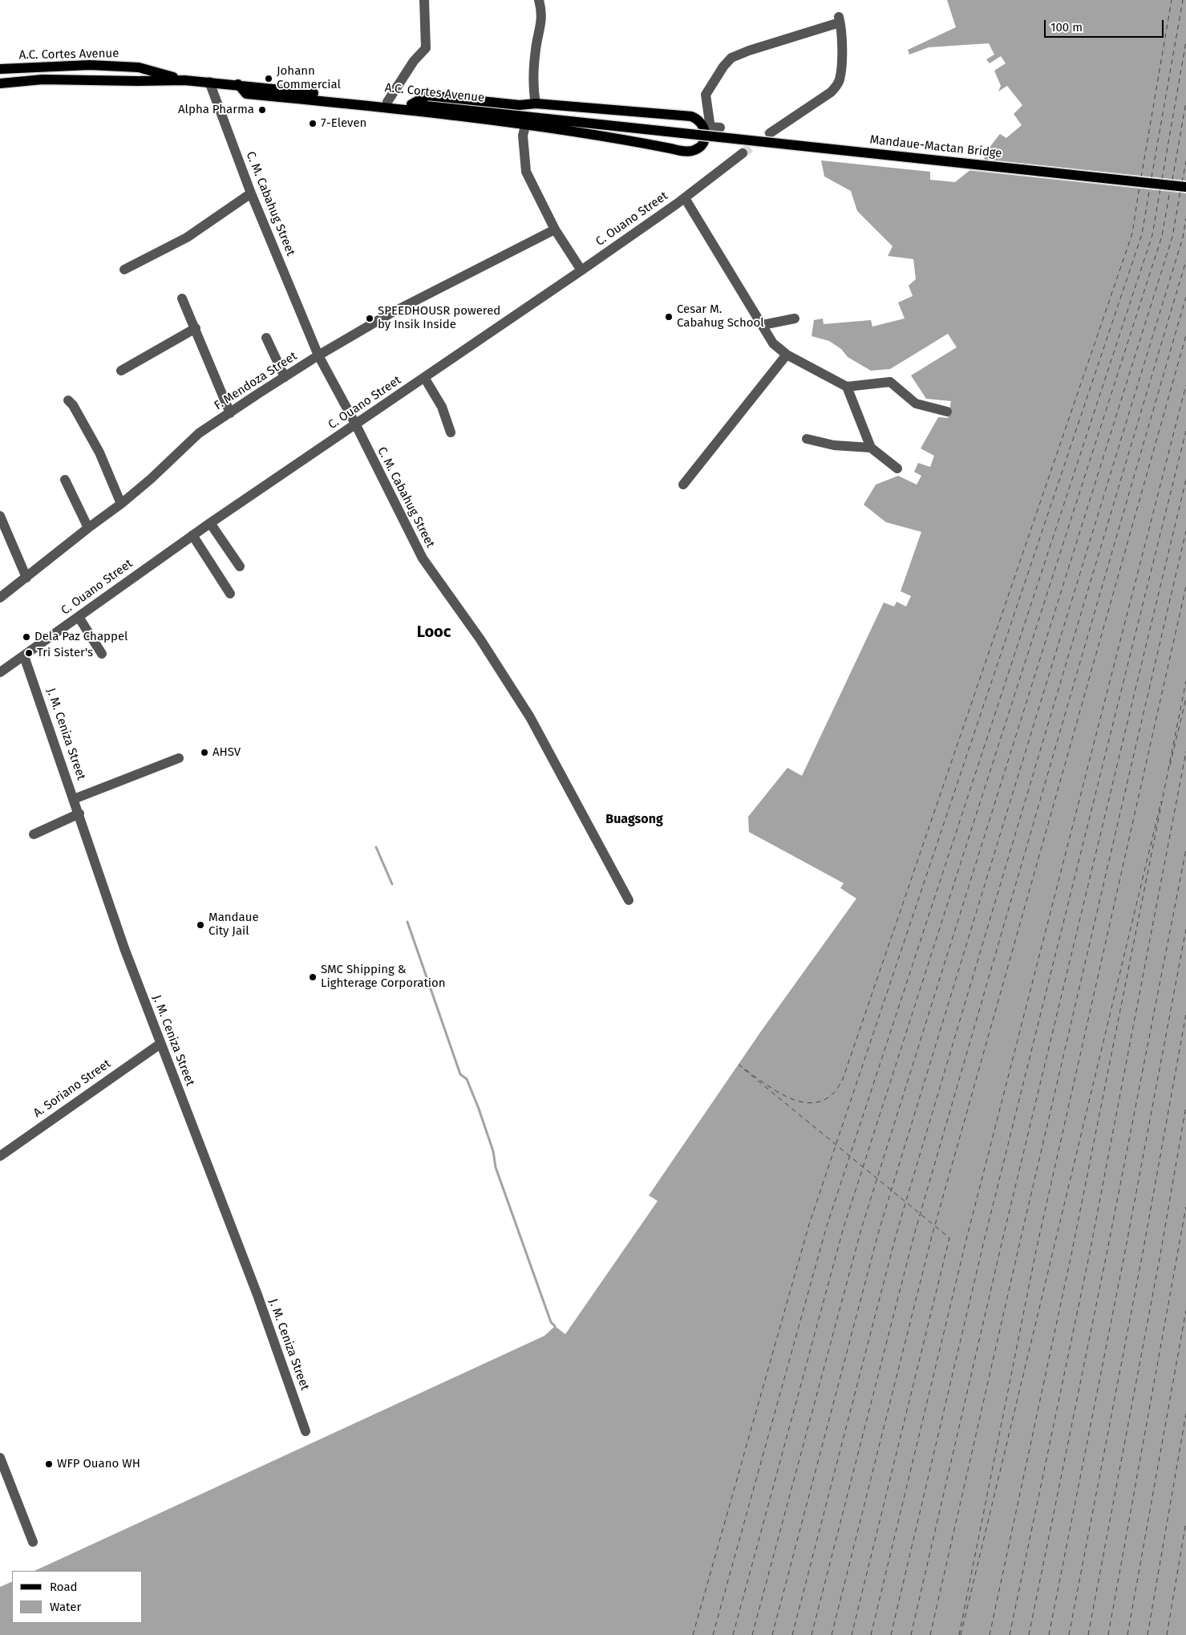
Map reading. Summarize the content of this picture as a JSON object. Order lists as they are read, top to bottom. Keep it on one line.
{"streets":{"main road":["A.C. Cortes Avenue","Mandaue-Mactan Bridge"],"street":["C. M. Cabahug Street","C. Ouano Street","F. Mendoza Street","J. M. Ceniza Street","A. Soriano Street"]},"crossings":[["A.C. Cortes Avenue","Mandaue-Mactan Bridge"],["A.C. Cortes Avenue","C. M. Cabahug Street"],["C. M. Cabahug Street","C. Ouano Street"],["C. M. Cabahug Street","F. Mendoza Street"],["C. Ouano Street","J. M. Ceniza Street"],["J. M. Ceniza Street","A. Soriano Street"]],"districts":["Looc","Buagsong"],"places":["Johann Commercial","Alpha Pharma","7-Eleven","Cesar M. Cabahug School","SPEEDHOUSR powered by Insik Inside","Dela Paz Chappel","Tri Sister's","AHSV","Mandaue City Jail","SMC Shipping & Lighterage Corporation","WFP Ouano WH"],"legend":["Road","Water"],"scale_bar":"100 m"}
